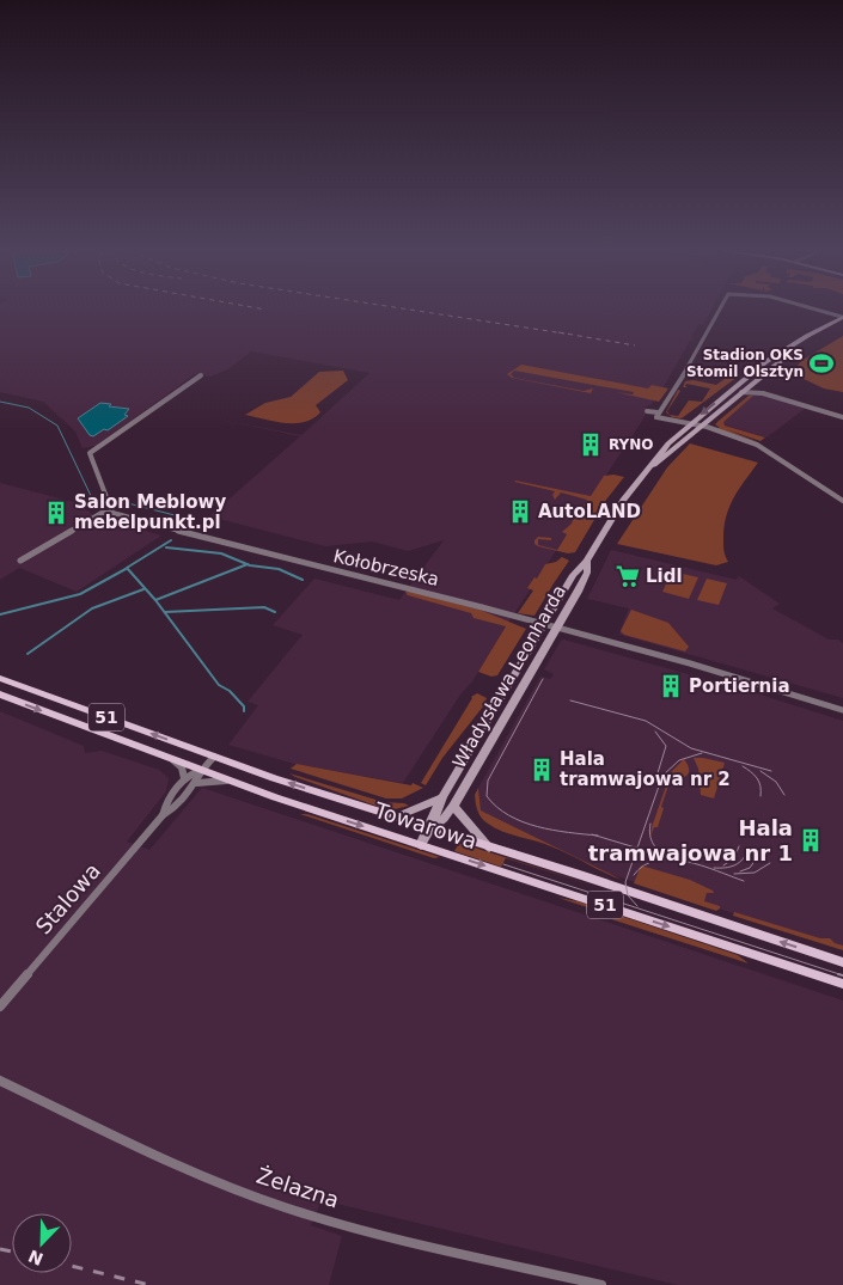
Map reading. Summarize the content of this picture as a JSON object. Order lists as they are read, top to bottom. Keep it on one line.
{"streets":{"main road":["Władysława Leonharda","51","Towarowa"],"street":["Kołobrzeska","Stalowa","Żelazna"]},"crossings":[["Kołobrzeska","Władysława Leonharda"],["Władysława Leonharda","Towarowa"],["Towarowa","Stalowa"]],"places":{"sports":["Stadion OKS Stomil Olsztyn"],"building":["RYNO","AutoLAND","Salon Meblowy mebelpunkt.pl","Portiernia","Hala tramwajowa nr 2","Hala tramwajowa nr 1"],"supermarket":["Lidl"]},"north":"bottom left"}
